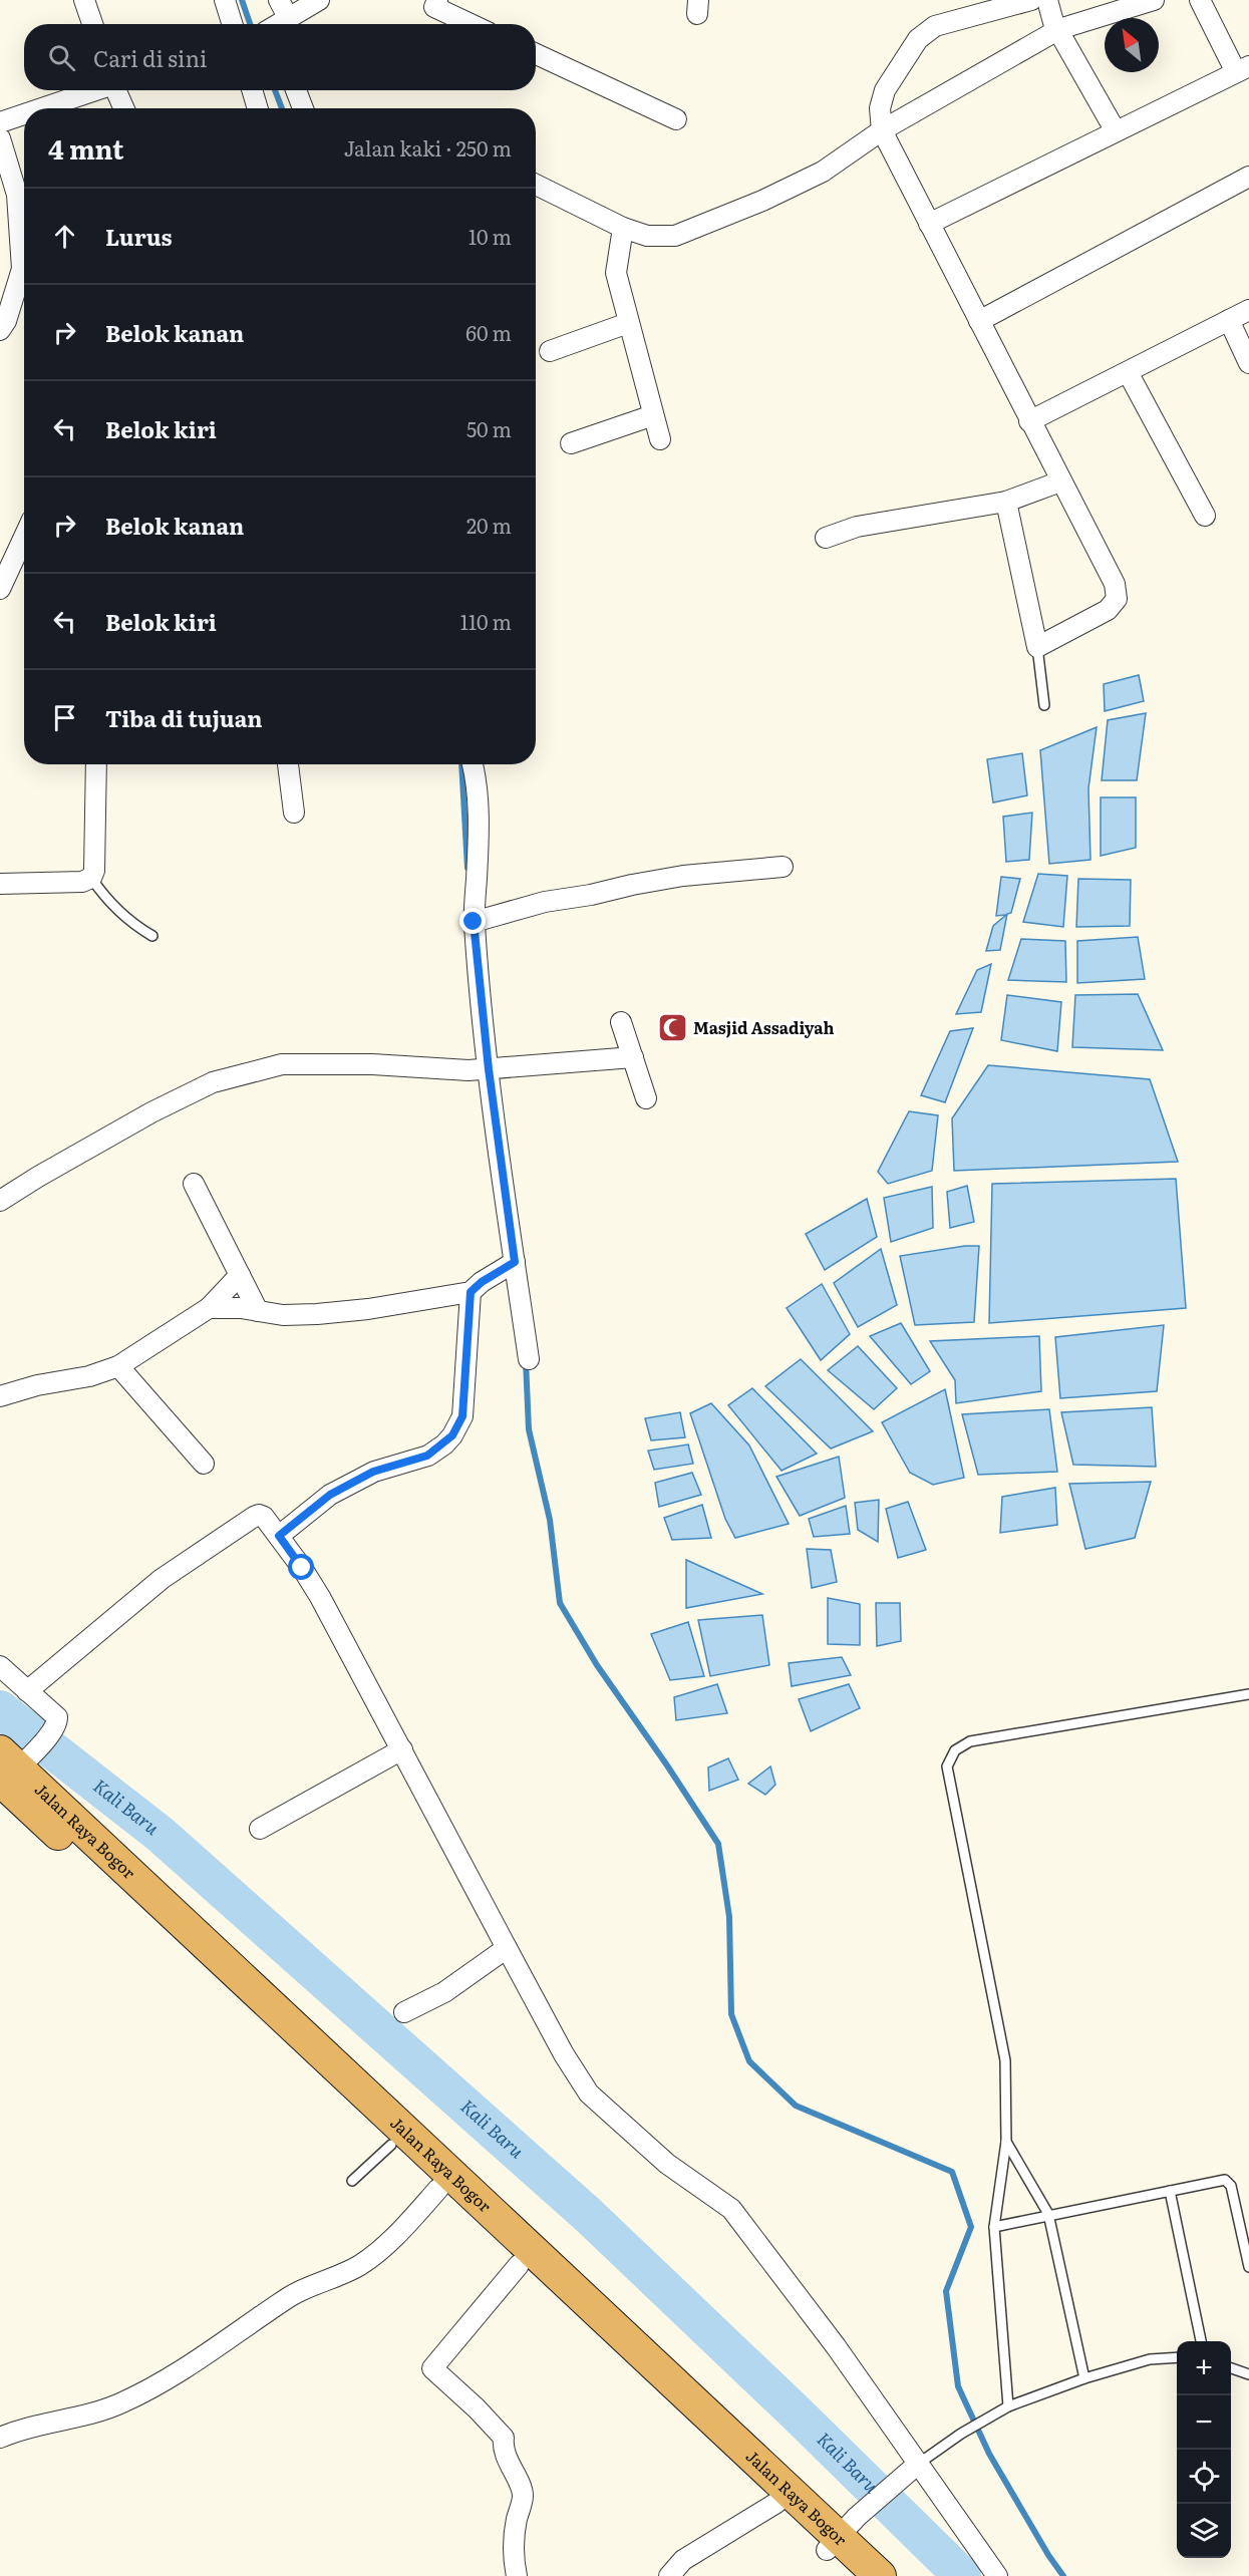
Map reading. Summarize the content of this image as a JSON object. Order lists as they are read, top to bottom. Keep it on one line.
{"streets":{"highway":["Jalan Raya Bogor"]},"water":["Kali Baru"],"places":{"mosque":["Masjid Assadiyah"]},"north":"top left","page":{"search":"Cari di sini","heading":["4 mnt","Jalan kaki · 250 m"],"list":[["Lurus","10 m"],["Belok kanan","60 m"],["Belok kiri","50 m"],["Belok kanan","20 m"],["Belok kiri","110 m"],"Tiba di tujuan"],"map_buttons":["+","−"]}}
